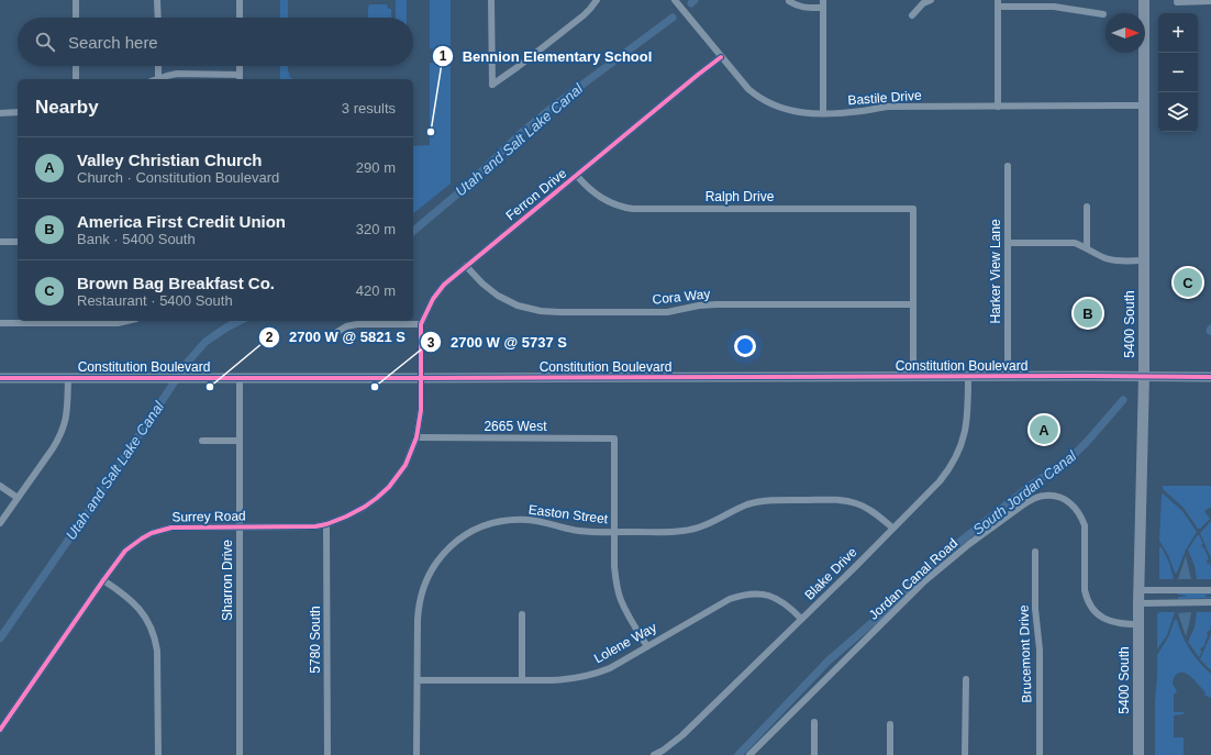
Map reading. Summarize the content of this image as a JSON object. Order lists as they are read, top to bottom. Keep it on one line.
{"streets":{"main road":["5400 South","Constitution Boulevard"],"street":["Bastile Drive","Ferron Drive","Ralph Drive","Harker View Lane","Cora Way","2665 West","Easton Street","Surrey Road","Blake Drive","Jordan Canal Road","Sharron Drive","5780 South","Lolene Way","Brucemont Drive"]},"crossings":[["Bastile Drive","Ferron Drive"],["Bastile Drive","5400 South"],["Ferron Drive","Ralph Drive"],["Ferron Drive","Cora Way"],["Ferron Drive","Constitution Boulevard"],["Ferron Drive","Surrey Road"],["Ralph Drive","Cora Way"],["Harker View Lane","Constitution Boulevard"],["5400 South","Constitution Boulevard"],["5400 South","Jordan Canal Road"],["Constitution Boulevard","Surrey Road"],["Constitution Boulevard","Blake Drive"],["Constitution Boulevard","Sharron Drive"],["2665 West","Easton Street"],["2665 West","Surrey Road"],["Easton Street","Blake Drive"],["Easton Street","Lolene Way"],["Surrey Road","Sharron Drive"],["Surrey Road","5780 South"],["Blake Drive","Lolene Way"]],"water":["Utah and Salt Lake Canal","South Jordan Canal"],"places":["Bennion Elementary School","2700 W @ 5821 S","2700 W @ 5737 S"],"north":"right","page":{"map_buttons":["+","−"],"search":"Search here","heading":["Nearby","3 results"],"list":[{"mark":"A","name":"Valley Christian Church","note":"Church · Constitution Boulevard","value":"290 m"},{"mark":"B","name":"America First Credit Union","note":"Bank · 5400 South","value":"320 m"},{"mark":"C","name":"Brown Bag Breakfast Co.","note":"Restaurant · 5400 South","value":"420 m"}],"pins":["C","B","A"]}}
